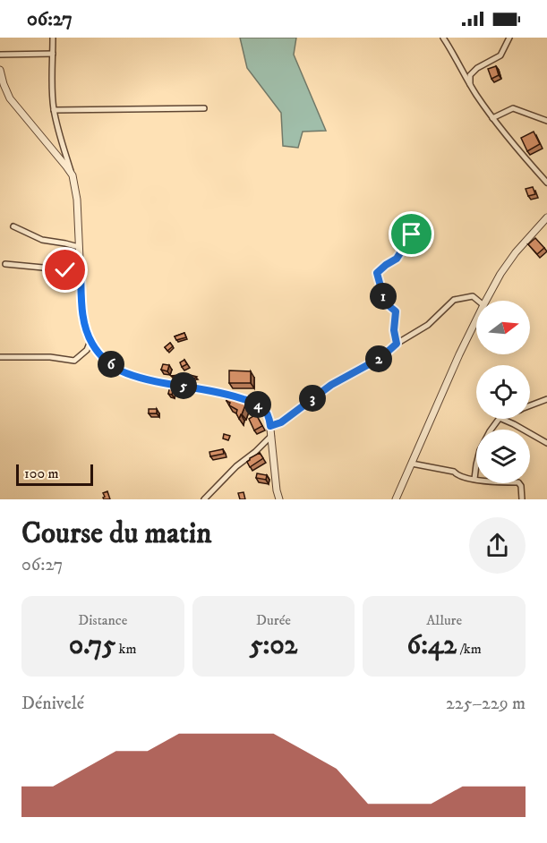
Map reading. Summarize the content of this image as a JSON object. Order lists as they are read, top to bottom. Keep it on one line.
{"scale_bar":"100 m","north":"right","page":{"status":"06:27","pins":["1","2","6","5","3","4"],"scale":"100 m","heading":["Course du matin","06:27"],"stats":[["Distance","0.75 km"],["Durée","5:02"],["Allure","6:42 /km"]],"chart":["Dénivelé","225–229 m"]}}
